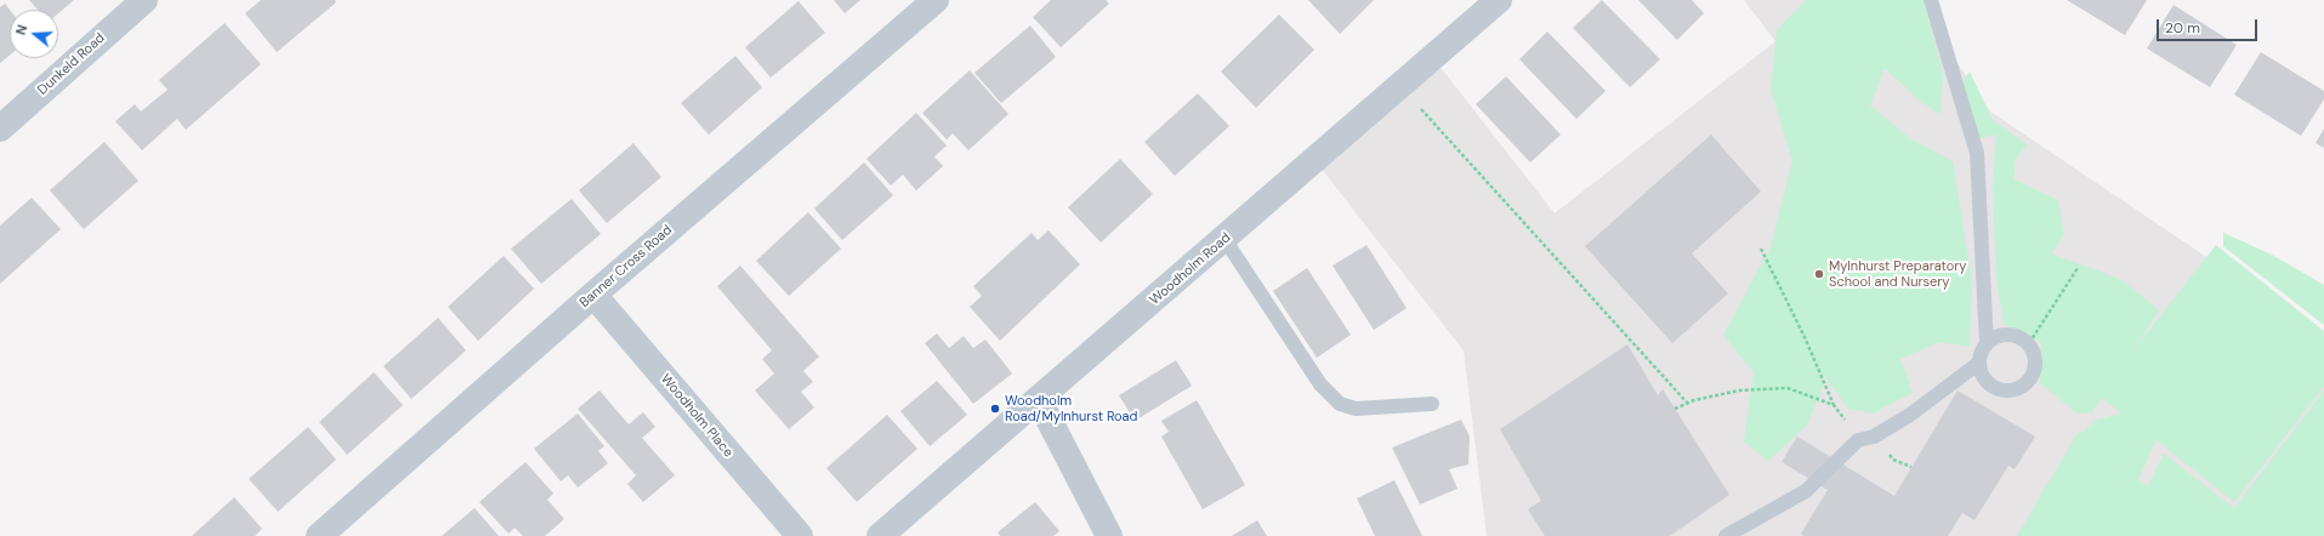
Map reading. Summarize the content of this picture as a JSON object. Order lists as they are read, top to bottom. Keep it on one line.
{"streets":{"street":["Dunkeld Road","Banner Cross Road","Woodholm Road","Woodholm Place"]},"crossings":[["Banner Cross Road","Woodholm Place"]],"places":["Mylnhurst Preparatory School and Nursery","Woodholm Road/Mylnhurst Road"],"scale_bar":"20 m","north":"left"}
